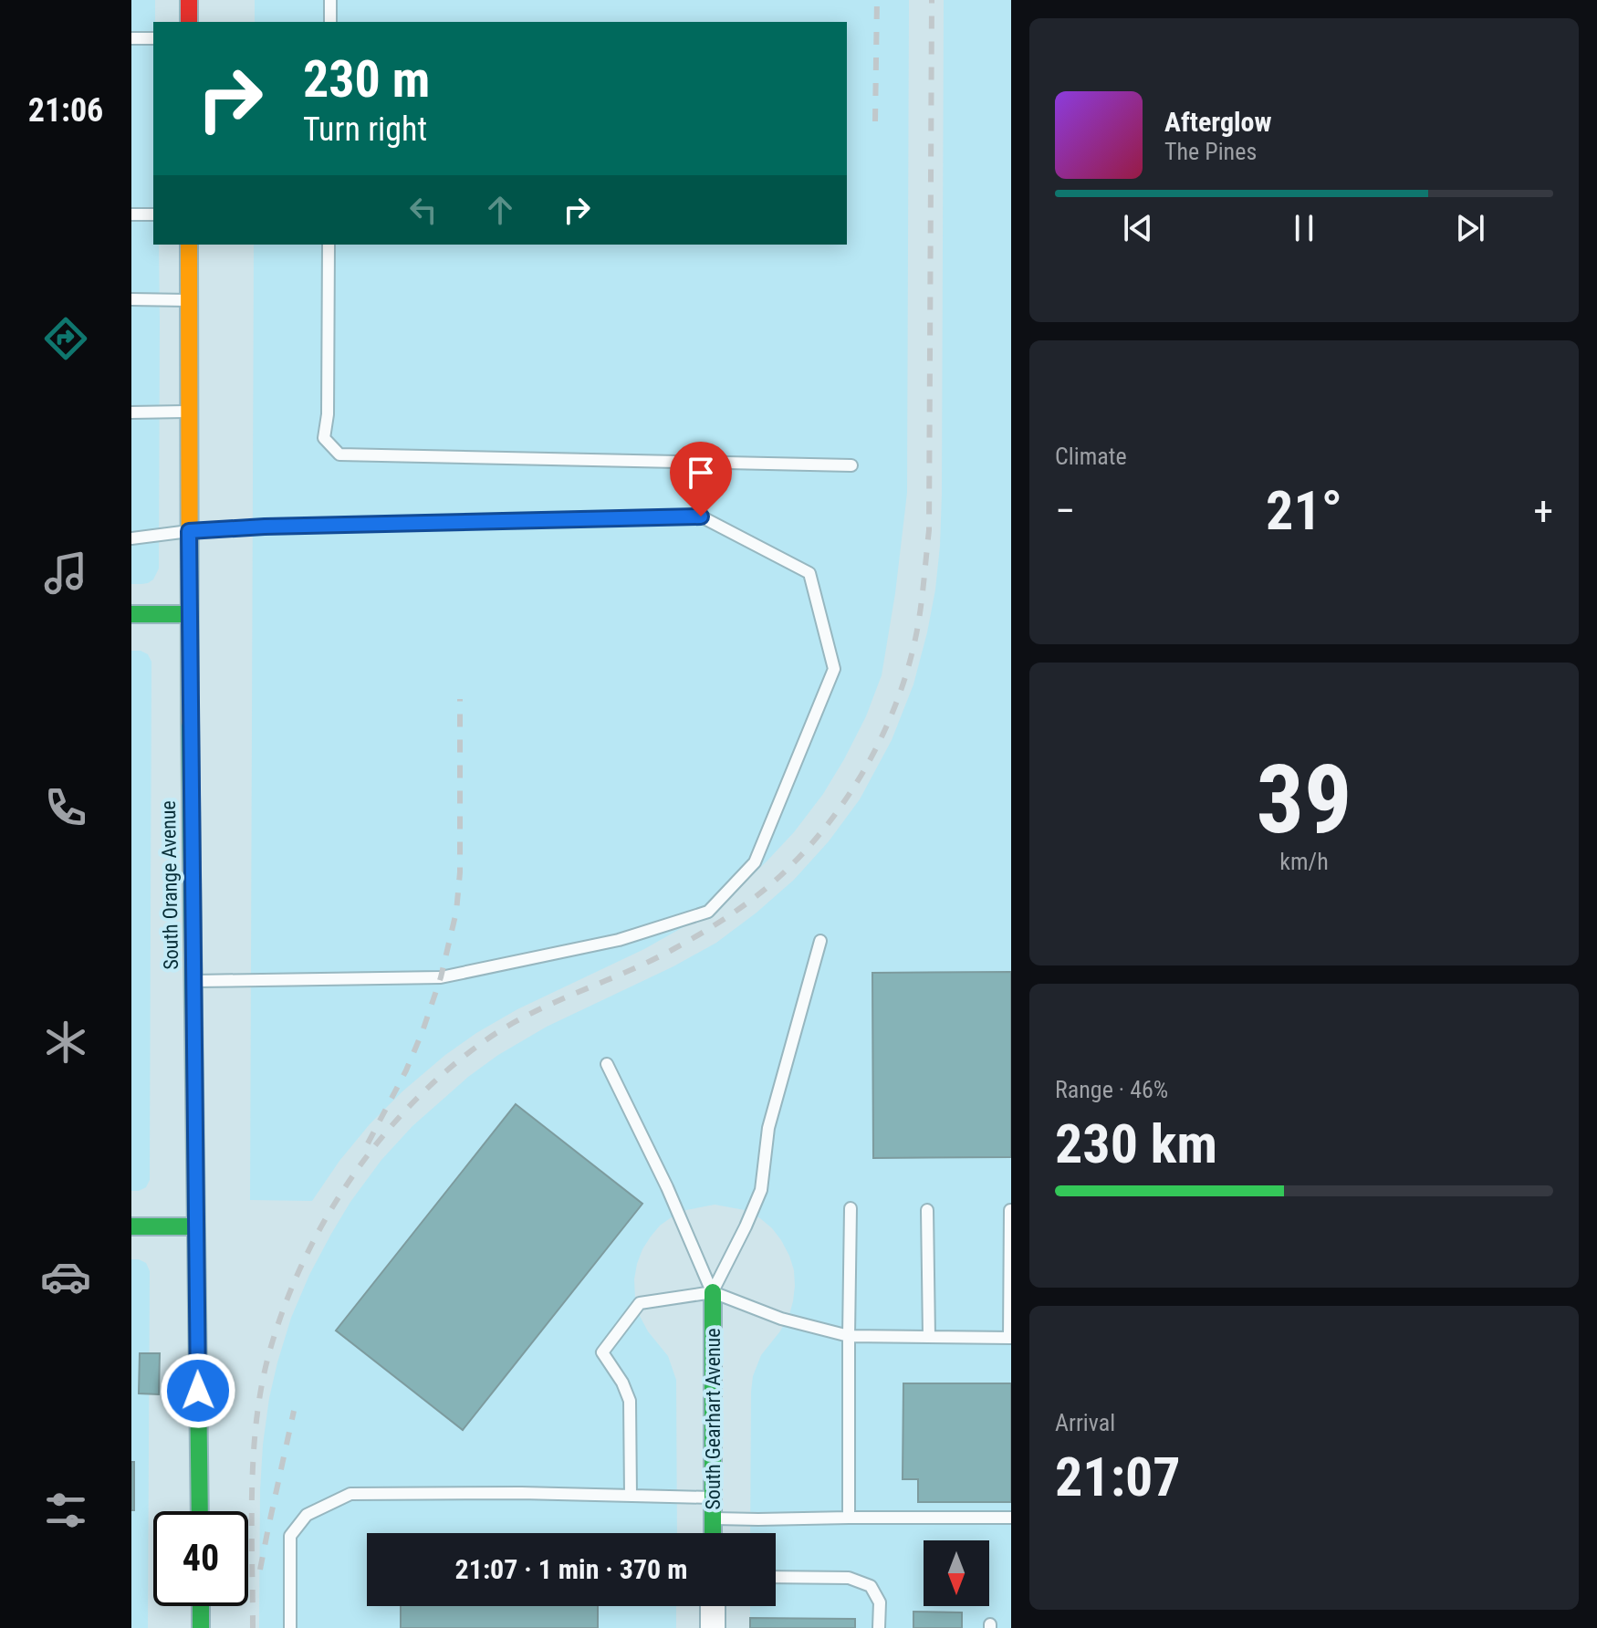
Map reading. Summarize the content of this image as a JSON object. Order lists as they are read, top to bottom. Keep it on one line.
{"streets":{"street":["South Orange Avenue","South Gearhart Avenue"]},"north":"bottom","page":{"tabs":"21:06","turn":["230 m","Turn right"],"song":["Afterglow","The Pines"],"tile":["Climate",["39","km/h"],["Range · 46%","230 km"],["Arrival","21:07"]],"heat":["−","21°","+"],"limit":"40","trip":"21:07 · 1 min · 370 m"}}
